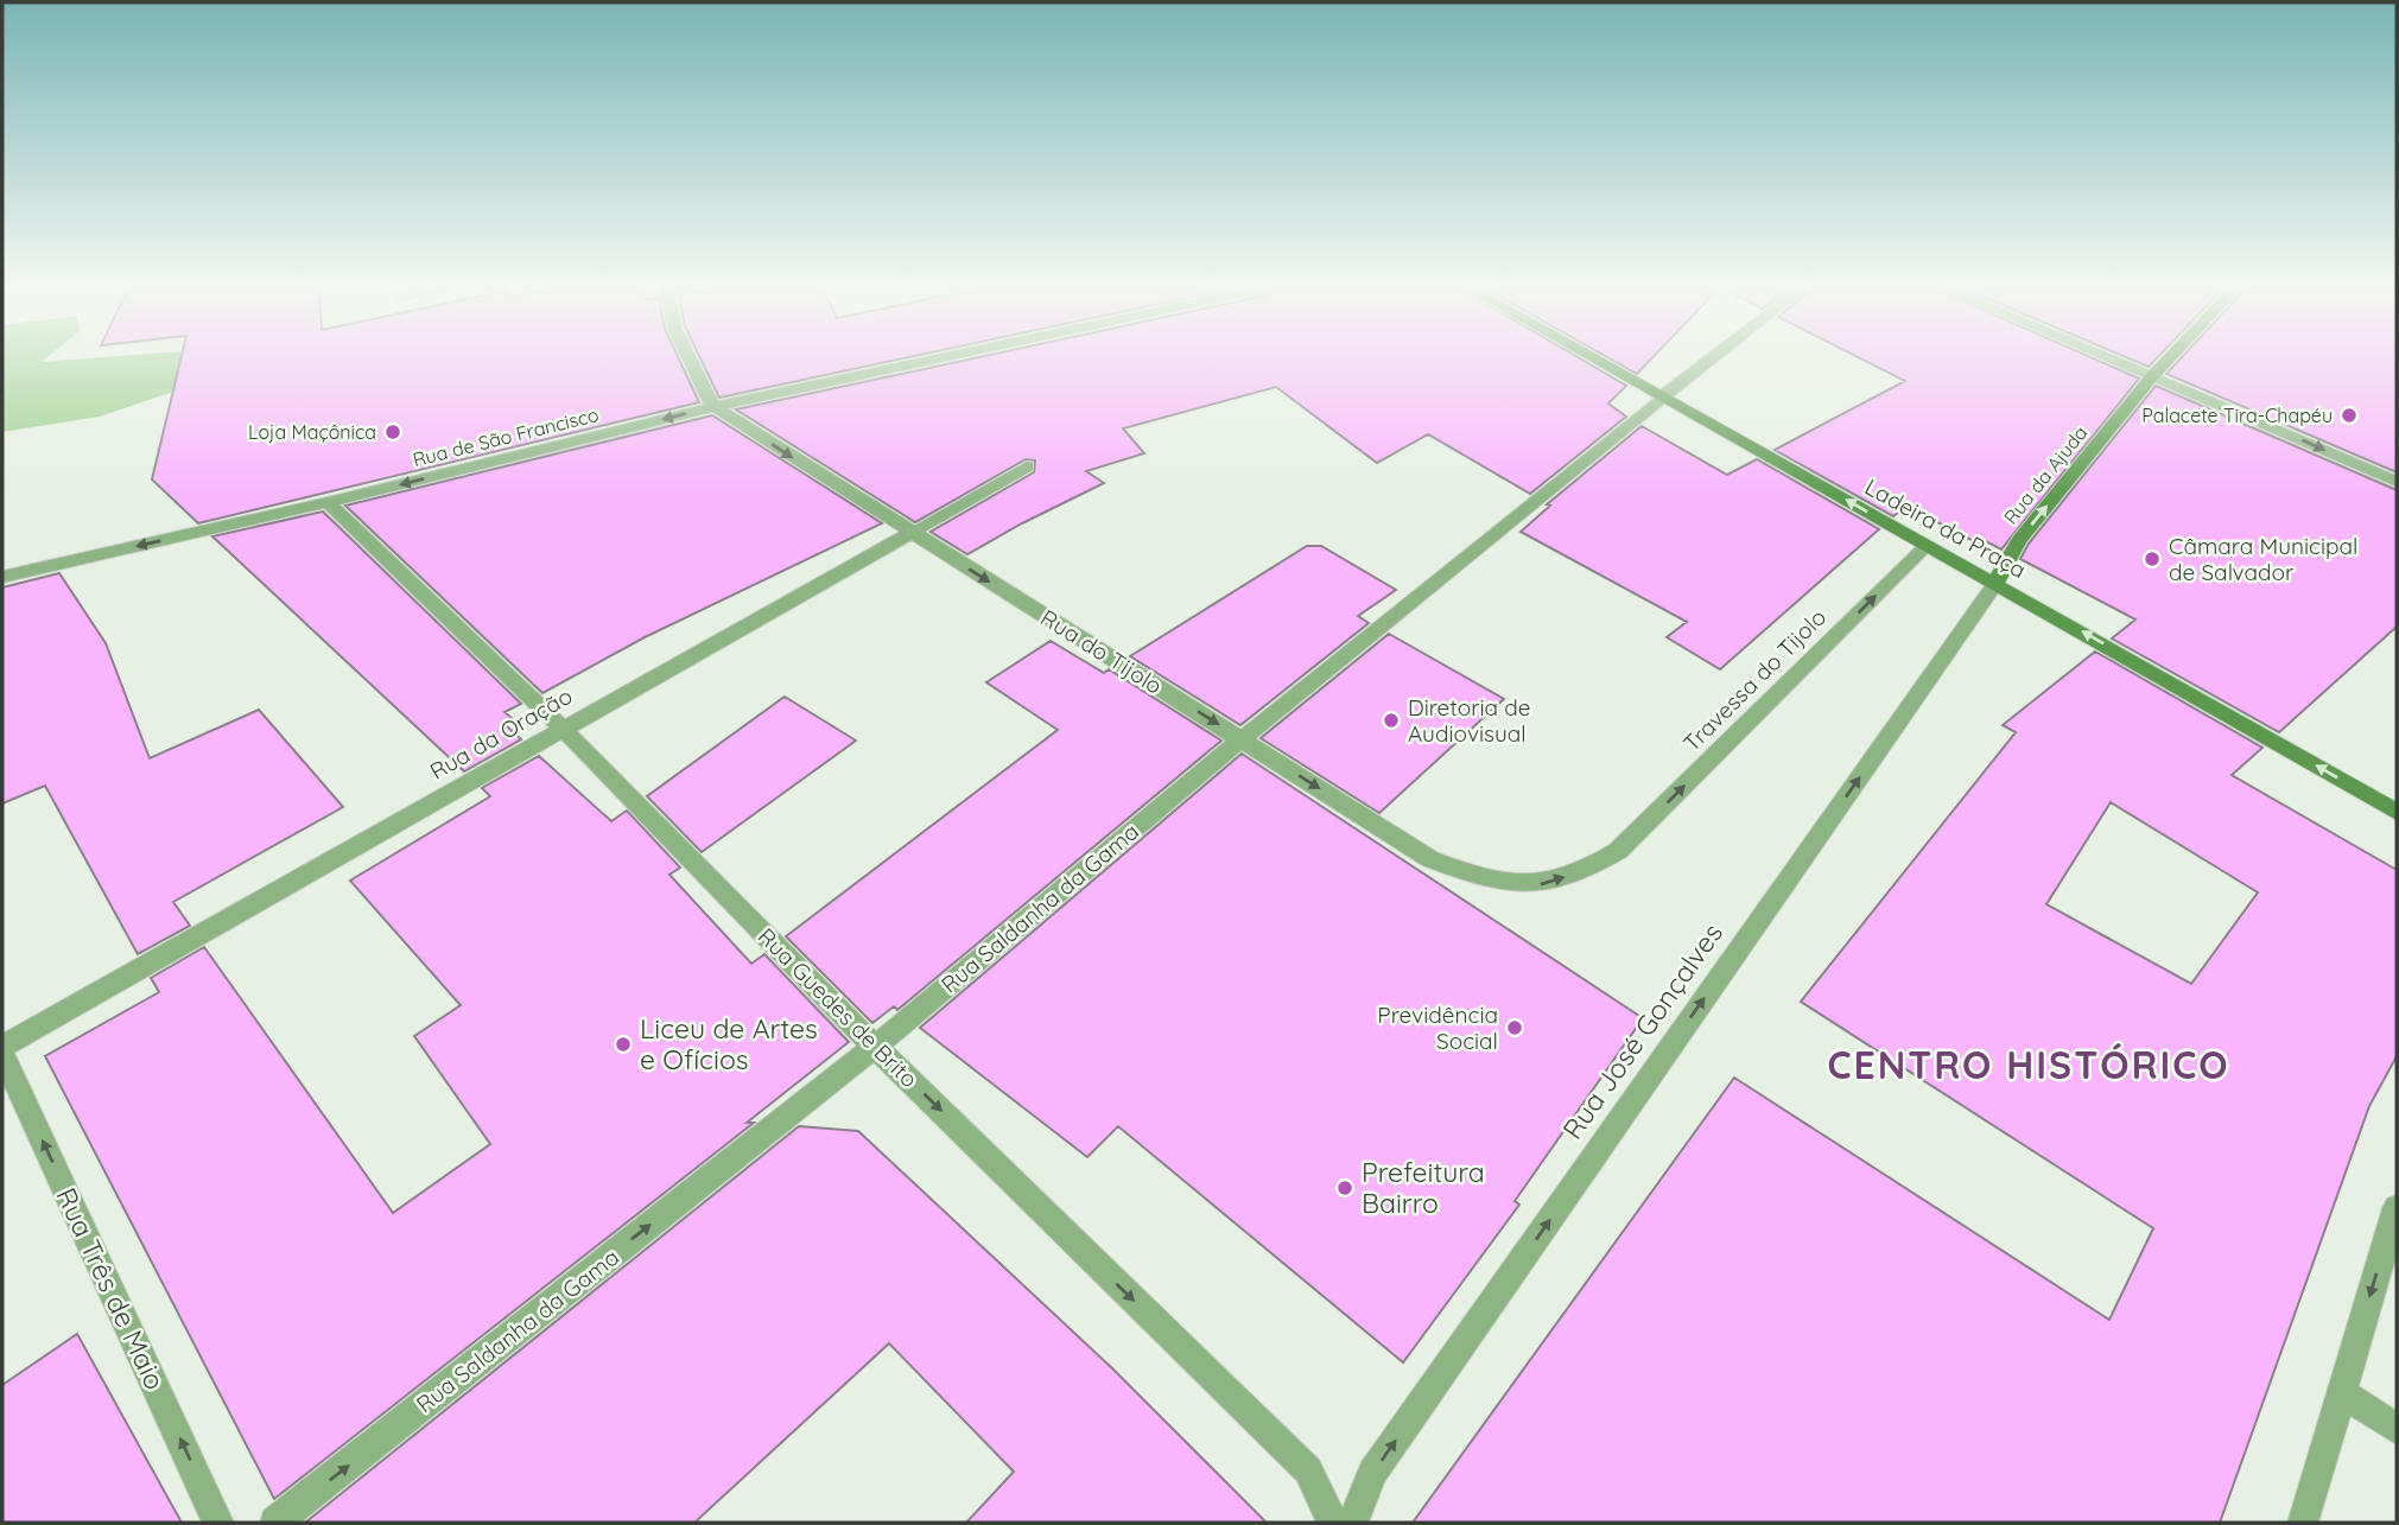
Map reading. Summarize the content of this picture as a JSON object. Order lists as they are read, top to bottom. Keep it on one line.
{"streets":{"main road":["Rua da Ajuda","Ladeira da Praça"],"street":["Rua de São Francisco","Rua do Tijolo","Travessa do Tijolo","Rua da Oração","Rua Saldanha da Gama","Rua Guedes de Brito","Rua José Gonçalves","Rua Três de Maio"]},"crossings":[["Rua de São Francisco","Rua do Tijolo"],["Rua de São Francisco","Rua Guedes de Brito"],["Rua da Ajuda","Ladeira da Praça"],["Rua da Ajuda","Rua José Gonçalves"],["Ladeira da Praça","Travessa do Tijolo"],["Ladeira da Praça","Rua Saldanha da Gama"],["Ladeira da Praça","Rua José Gonçalves"],["Rua do Tijolo","Travessa do Tijolo"],["Rua do Tijolo","Rua da Oração"],["Rua do Tijolo","Rua Saldanha da Gama"],["Rua da Oração","Rua Guedes de Brito"],["Rua Saldanha da Gama","Rua Guedes de Brito"]],"one_way":["Rua de São Francisco","Rua da Ajuda","Ladeira da Praça","Rua do Tijolo","Travessa do Tijolo","Rua Saldanha da Gama","Rua Guedes de Brito","Rua José Gonçalves","Rua Três de Maio"],"districts":["CENTRO HISTÓRICO"],"places":["Palacete Tira-Chapéu","Loja Maçônica","Câmara Municipal de Salvador","Diretoria de Audiovisual","Previdência Social","Liceu de Artes e Ofícios","Prefeitura Bairro"]}
